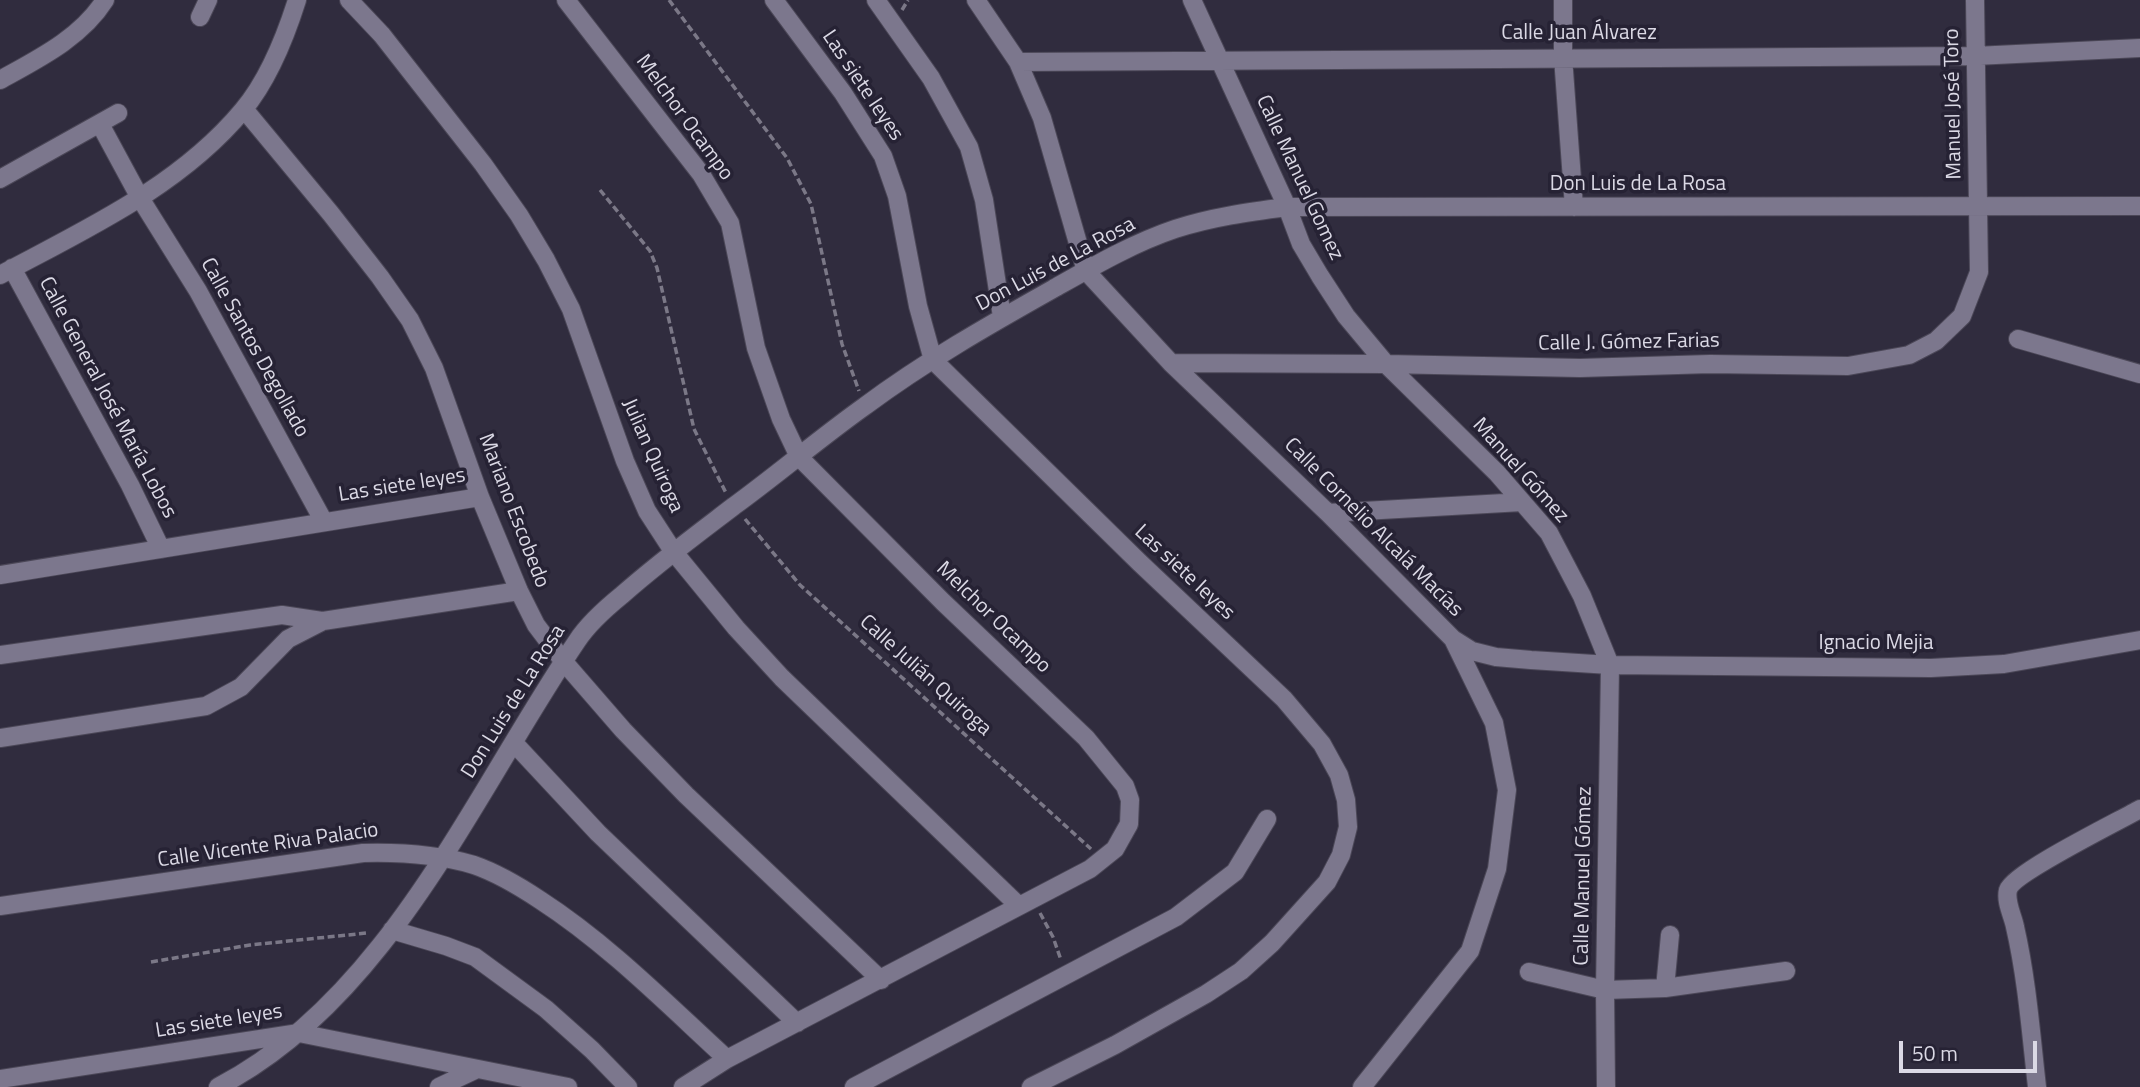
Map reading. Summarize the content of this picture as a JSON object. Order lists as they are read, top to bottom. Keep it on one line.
{"streets":{"street":["Calle Juan Álvarez","Las siete leyes","Manuel José Toro","Melchor Ocampo","Calle Manuel Gomez","Don Luis de La Rosa","Calle J. Gómez Farias","Calle Santos Degollado","Calle General José María Lobos","Julian Quiroga","Manuel Gómez","Mariano Escobedo","Calle Cornelio Alcalá Macías","Ignacio Mejia","Calle Vicente Riva Palacio","Calle Manuel Gómez"],"path":["Calle Julián Quiroga"]},"crossings":[["Calle Juan Álvarez","Manuel José Toro"],["Calle Juan Álvarez","Calle Manuel Gomez"],["Las siete leyes","Don Luis de La Rosa"],["Las siete leyes","Calle Santos Degollado"],["Las siete leyes","Calle General José María Lobos"],["Las siete leyes","Mariano Escobedo"],["Manuel José Toro","Don Luis de La Rosa"],["Manuel José Toro","Calle J. Gómez Farias"],["Melchor Ocampo","Don Luis de La Rosa"],["Melchor Ocampo","Julian Quiroga"],["Melchor Ocampo","Mariano Escobedo"],["Melchor Ocampo","Calle Julián Quiroga"],["Melchor Ocampo","Calle Vicente Riva Palacio"],["Calle Manuel Gomez","Don Luis de La Rosa"],["Calle Manuel Gomez","Calle J. Gómez Farias"],["Calle Manuel Gomez","Manuel Gómez"],["Don Luis de La Rosa","Calle J. Gómez Farias"],["Don Luis de La Rosa","Julian Quiroga"],["Don Luis de La Rosa","Mariano Escobedo"],["Don Luis de La Rosa","Calle Cornelio Alcalá Macías"],["Don Luis de La Rosa","Calle Julián Quiroga"],["Don Luis de La Rosa","Calle Vicente Riva Palacio"],["Calle J. Gómez Farias","Manuel Gómez"],["Calle J. Gómez Farias","Calle Cornelio Alcalá Macías"],["Manuel Gómez","Ignacio Mejia"],["Manuel Gómez","Calle Manuel Gómez"],["Calle Cornelio Alcalá Macías","Ignacio Mejia"],["Ignacio Mejia","Calle Manuel Gómez"]],"scale_bar":"50 m"}
